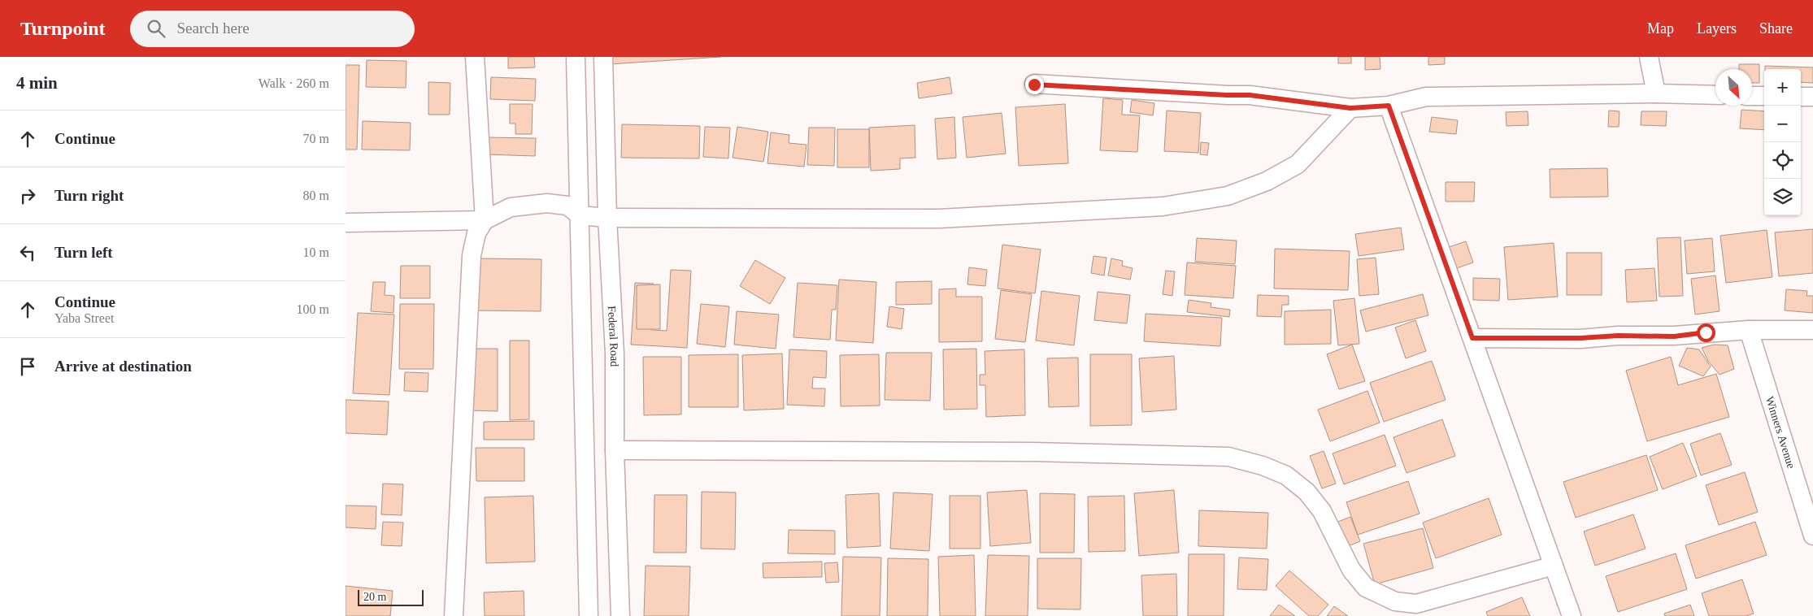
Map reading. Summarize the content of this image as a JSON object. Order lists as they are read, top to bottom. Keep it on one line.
{"streets":{"street":["Federal Road","Winners Avenue"]},"scale_bar":"20 m","north":"bottom right","page":{"header":"Turnpoint","search":"Search here","nav":["Map","Layers","Share"],"heading":["4 min","Walk · 260 m"],"map_buttons":["+","−"],"list":[["Continue","70 m"],["Turn right","80 m"],["Turn left","10 m"],["Continue","Yaba Street","100 m"],"Arrive at destination"],"scale":"20 m"}}
